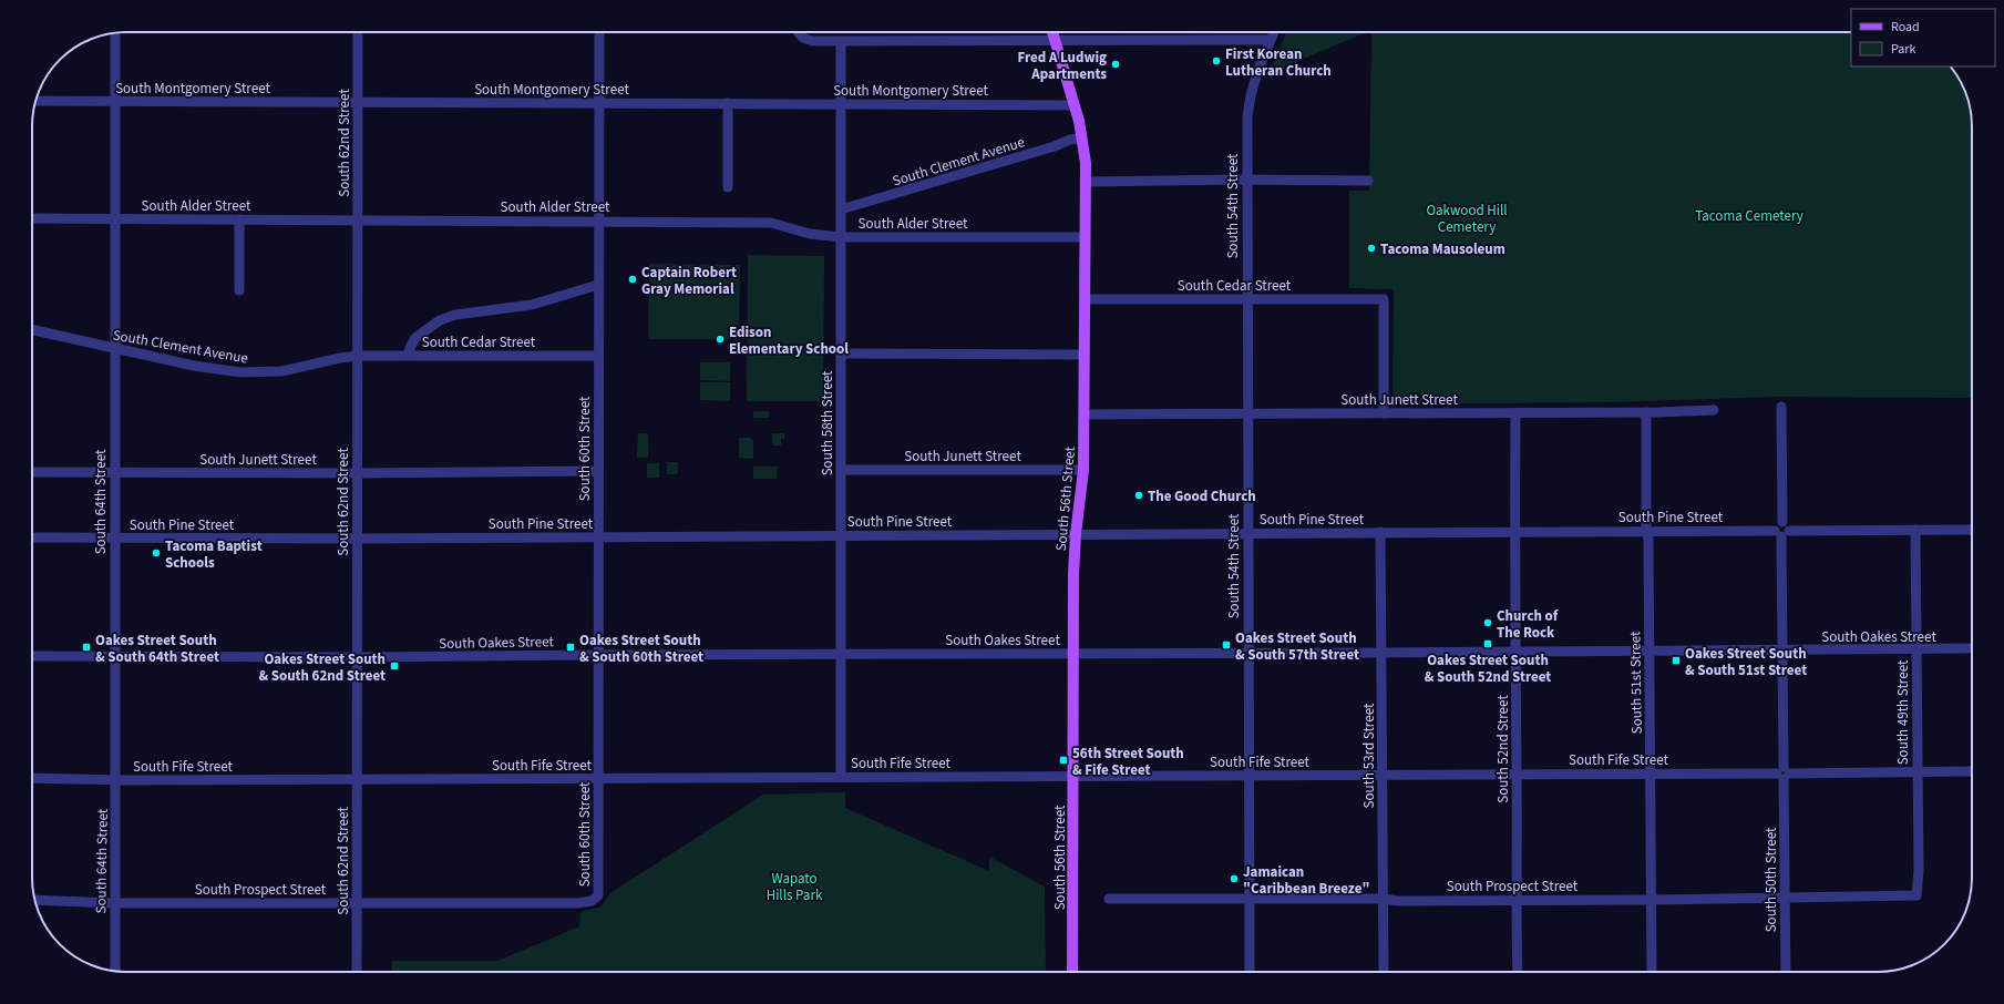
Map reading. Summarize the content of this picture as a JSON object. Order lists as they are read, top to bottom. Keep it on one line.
{"streets":{"main road":["South 56th Street"],"street":["South Montgomery Street","South 62nd Street","South Clement Avenue","South Alder Street","South 54th Street","South Cedar Street","South Junett Street","South 58th Street","South 60th Street","South 64th Street","South Pine Street","South Oakes Street","South 51st Street","South 49th Street","South 52nd Street","South 53rd Street","South Fife Street","South 50th Street","South Prospect Street"]},"crossings":[["South Montgomery Street","South 62nd Street"],["South Montgomery Street","South 58th Street"],["South Montgomery Street","South 60th Street"],["South Montgomery Street","South 56th Street"],["South Montgomery Street","South 64th Street"],["South 62nd Street","South Clement Avenue"],["South 62nd Street","South Alder Street"],["South 62nd Street","South Cedar Street"],["South 62nd Street","South Junett Street"],["South 62nd Street","South Pine Street"],["South 62nd Street","South Oakes Street"],["South 62nd Street","South Fife Street"],["South 62nd Street","South Prospect Street"],["South Clement Avenue","South Cedar Street"],["South Clement Avenue","South 58th Street"],["South Clement Avenue","South 56th Street"],["South Clement Avenue","South 64th Street"],["South Alder Street","South 58th Street"],["South Alder Street","South 60th Street"],["South Alder Street","South 56th Street"],["South Alder Street","South 64th Street"],["South 54th Street","South Cedar Street"],["South 54th Street","South Junett Street"],["South 54th Street","South Pine Street"],["South 54th Street","South Oakes Street"],["South 54th Street","South Fife Street"],["South 54th Street","South Prospect Street"],["South Cedar Street","South Junett Street"],["South Cedar Street","South 60th Street"],["South Cedar Street","South 56th Street"],["South Junett Street","South 58th Street"],["South Junett Street","South 60th Street"],["South Junett Street","South 56th Street"],["South Junett Street","South 64th Street"],["South Junett Street","South 51st Street"],["South Junett Street","South 52nd Street"],["South 58th Street","South Pine Street"],["South 58th Street","South Oakes Street"],["South 58th Street","South Fife Street"],["South 60th Street","South Pine Street"],["South 60th Street","South Oakes Street"],["South 60th Street","South Fife Street"],["South 60th Street","South Prospect Street"],["South 56th Street","South Pine Street"],["South 56th Street","South Oakes Street"],["South 56th Street","South Fife Street"],["South 64th Street","South Pine Street"],["South 64th Street","South Oakes Street"],["South 64th Street","South Fife Street"],["South 64th Street","South Prospect Street"],["South Pine Street","South 51st Street"],["South Pine Street","South 49th Street"],["South Pine Street","South 52nd Street"],["South Pine Street","South 53rd Street"],["South Pine Street","South 50th Street"],["South Oakes Street","South 51st Street"],["South Oakes Street","South 49th Street"],["South Oakes Street","South 52nd Street"],["South Oakes Street","South 53rd Street"],["South Oakes Street","South 50th Street"],["South 51st Street","South Fife Street"],["South 51st Street","South Prospect Street"],["South 49th Street","South Fife Street"],["South 49th Street","South Prospect Street"],["South 52nd Street","South Fife Street"],["South 52nd Street","South Prospect Street"],["South 53rd Street","South Fife Street"],["South 53rd Street","South Prospect Street"],["South Fife Street","South 50th Street"],["South 50th Street","South Prospect Street"]],"parks":["Oakwood Hill Cemetery","Tacoma Cemetery","Wapato Hills Park"],"places":{"other":["First Korean Lutheran Church","Fred A Ludwig Apartments","Tacoma Mausoleum","Captain Robert Gray Memorial","Edison Elementary School","The Good Church","Tacoma Baptist Schools","Church of The Rock","Jamaican \"Caribbean Breeze\""],"transit":["Oakes Street South & South 52nd Street","Oakes Street South & South 57th Street","Oakes Street South & South 64th Street","Oakes Street South & South 60th Street","Oakes Street South & South 51st Street","Oakes Street South & South 62nd Street","56th Street South & Fife Street"]},"legend":["Road","Park"]}
